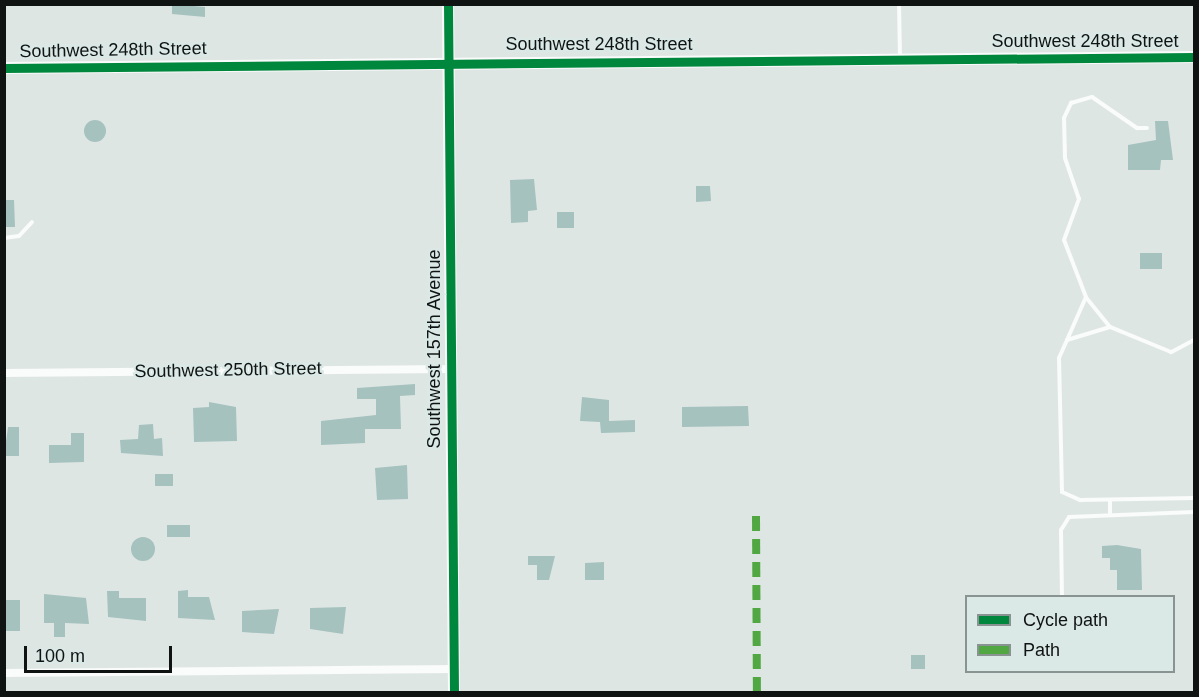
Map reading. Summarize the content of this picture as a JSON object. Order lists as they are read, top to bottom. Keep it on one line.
{"streets":{"street":["Southwest 248th Street","Southwest 157th Avenue","Southwest 250th Street"]},"crossings":[["Southwest 248th Street","Southwest 157th Avenue"],["Southwest 157th Avenue","Southwest 250th Street"]],"legend":["Cycle path","Path"],"scale_bar":"100 m"}
